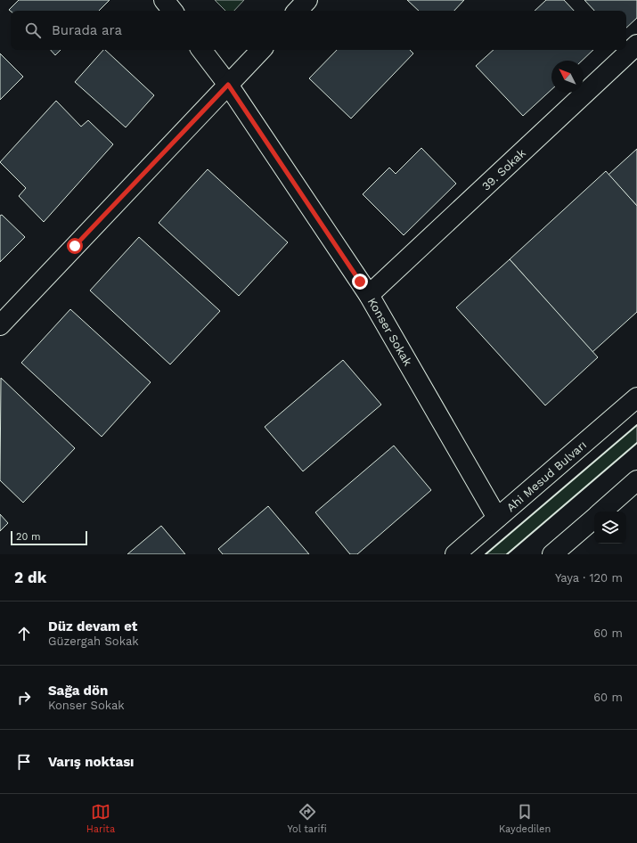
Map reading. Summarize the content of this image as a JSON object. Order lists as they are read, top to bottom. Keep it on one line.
{"streets":{"street":["39. Sokak","Konser Sokak","Ahi Mesud Bulvarı"]},"crossings":[["39. Sokak","Konser Sokak"],["Konser Sokak","Ahi Mesud Bulvarı"]],"scale_bar":"20 m","north":"top left","page":{"search":"Burada ara","scale":"20 m","heading":["2 dk","Yaya · 120 m"],"list":[["Düz devam et","Güzergah Sokak","60 m"],["Sağa dön","Konser Sokak","60 m"],"Varış noktası"],"nav":["Harita","Yol tarifi","Kaydedilen"]}}
